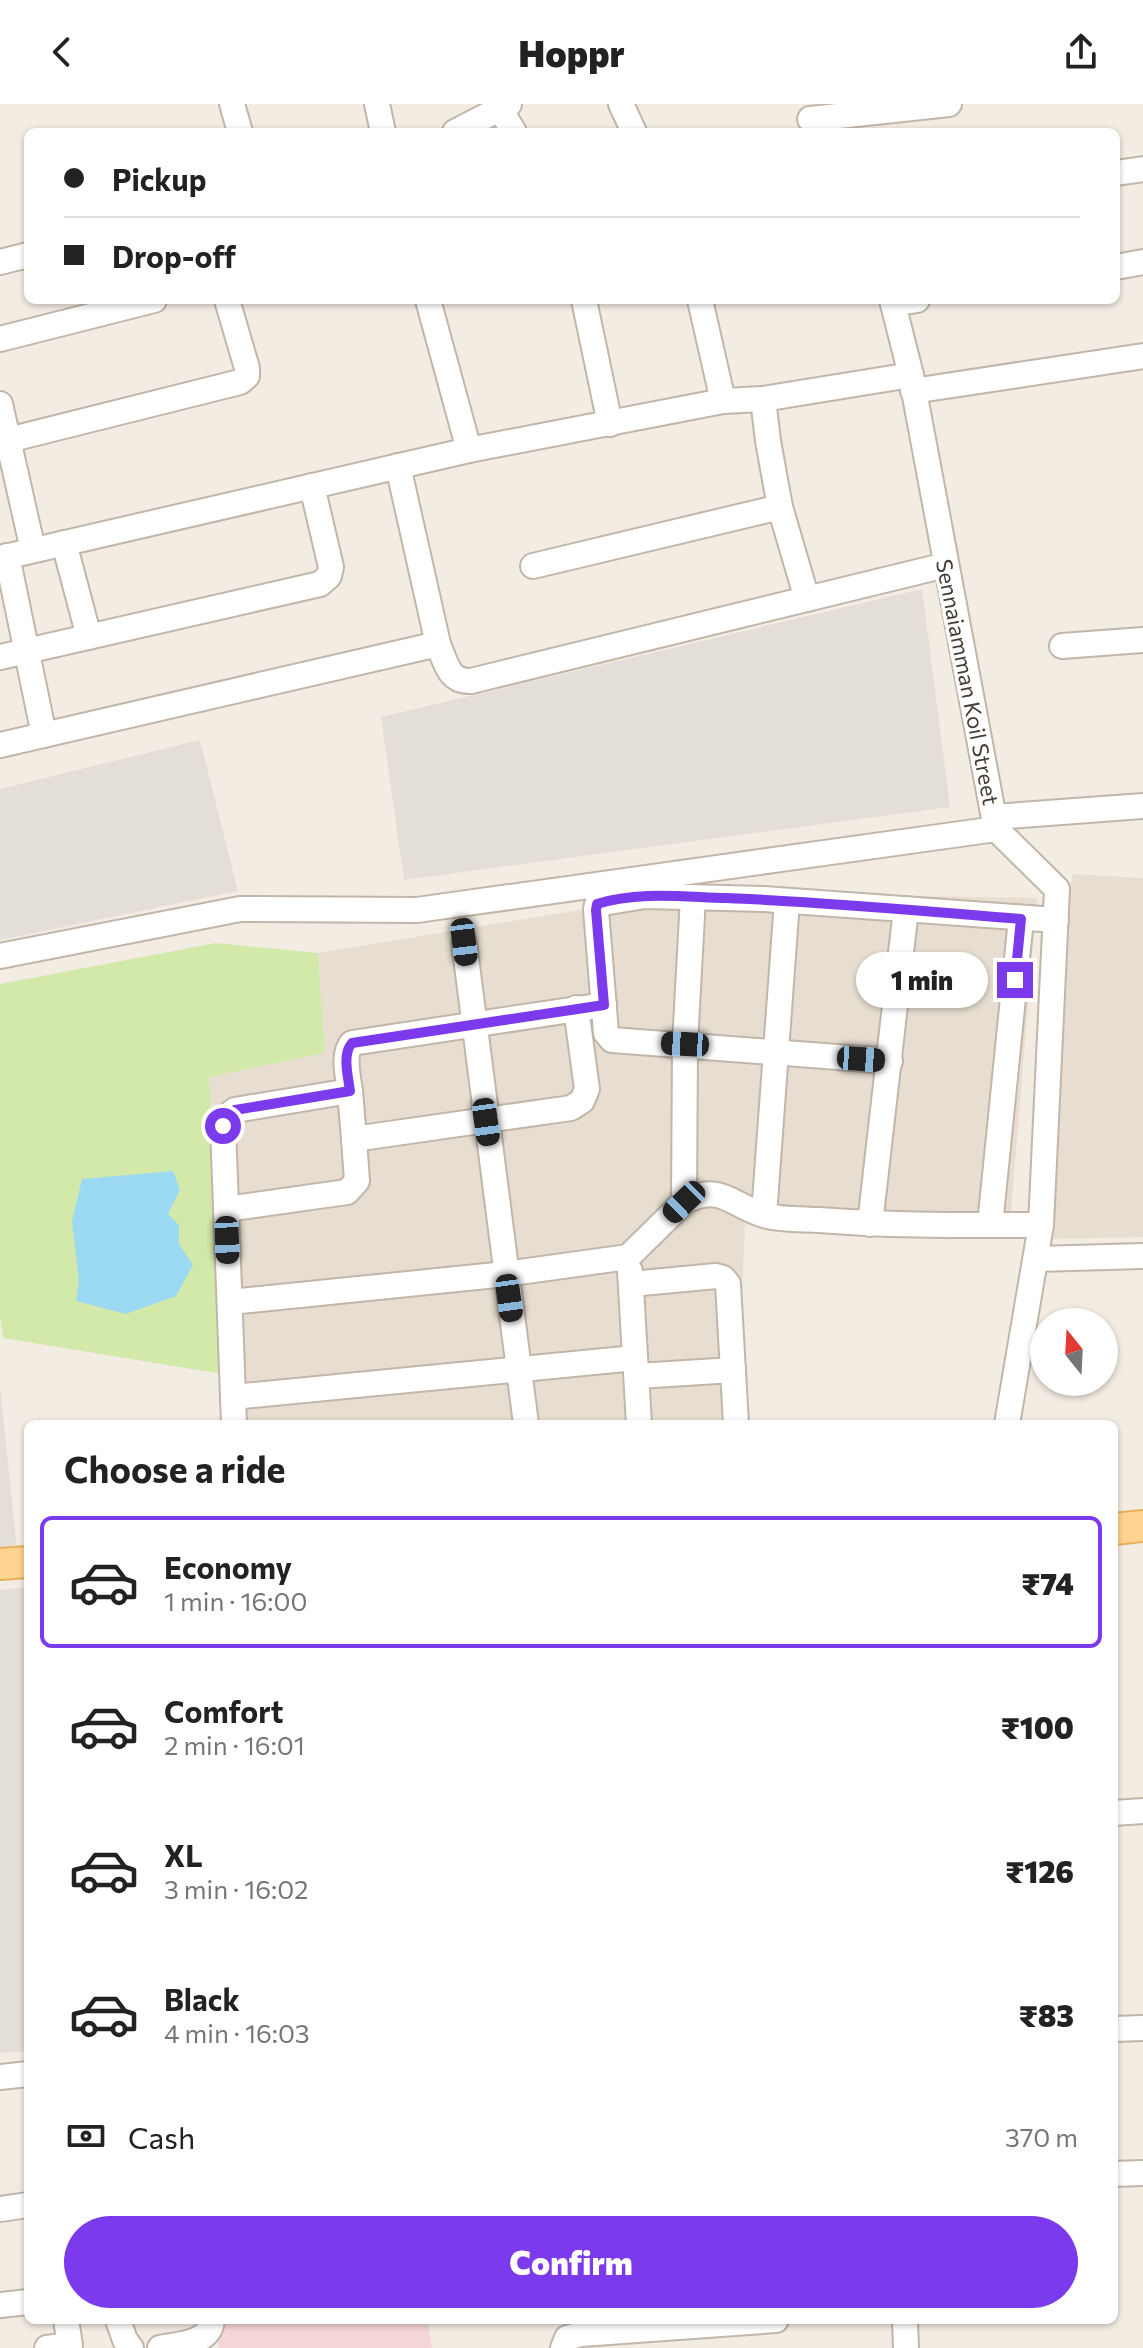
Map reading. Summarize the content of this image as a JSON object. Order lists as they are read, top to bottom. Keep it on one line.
{"streets":{"street":["Sennaiamman Koil Street"]},"north":"top","page":{"header":"Hoppr","banner":["Pickup","Drop-off"],"bubble":"1 min","heading":"Choose a ride","list":[{"name":"Economy","note":"1 min · 16:00","value":"₹74"},{"name":"Comfort","note":"2 min · 16:01","value":"₹100"},{"name":"XL","note":"3 min · 16:02","value":"₹126"},{"name":"Black","note":"4 min · 16:03","value":"₹83"}],"pay":["Cash","370 m"],"buttons":"Confirm"}}
